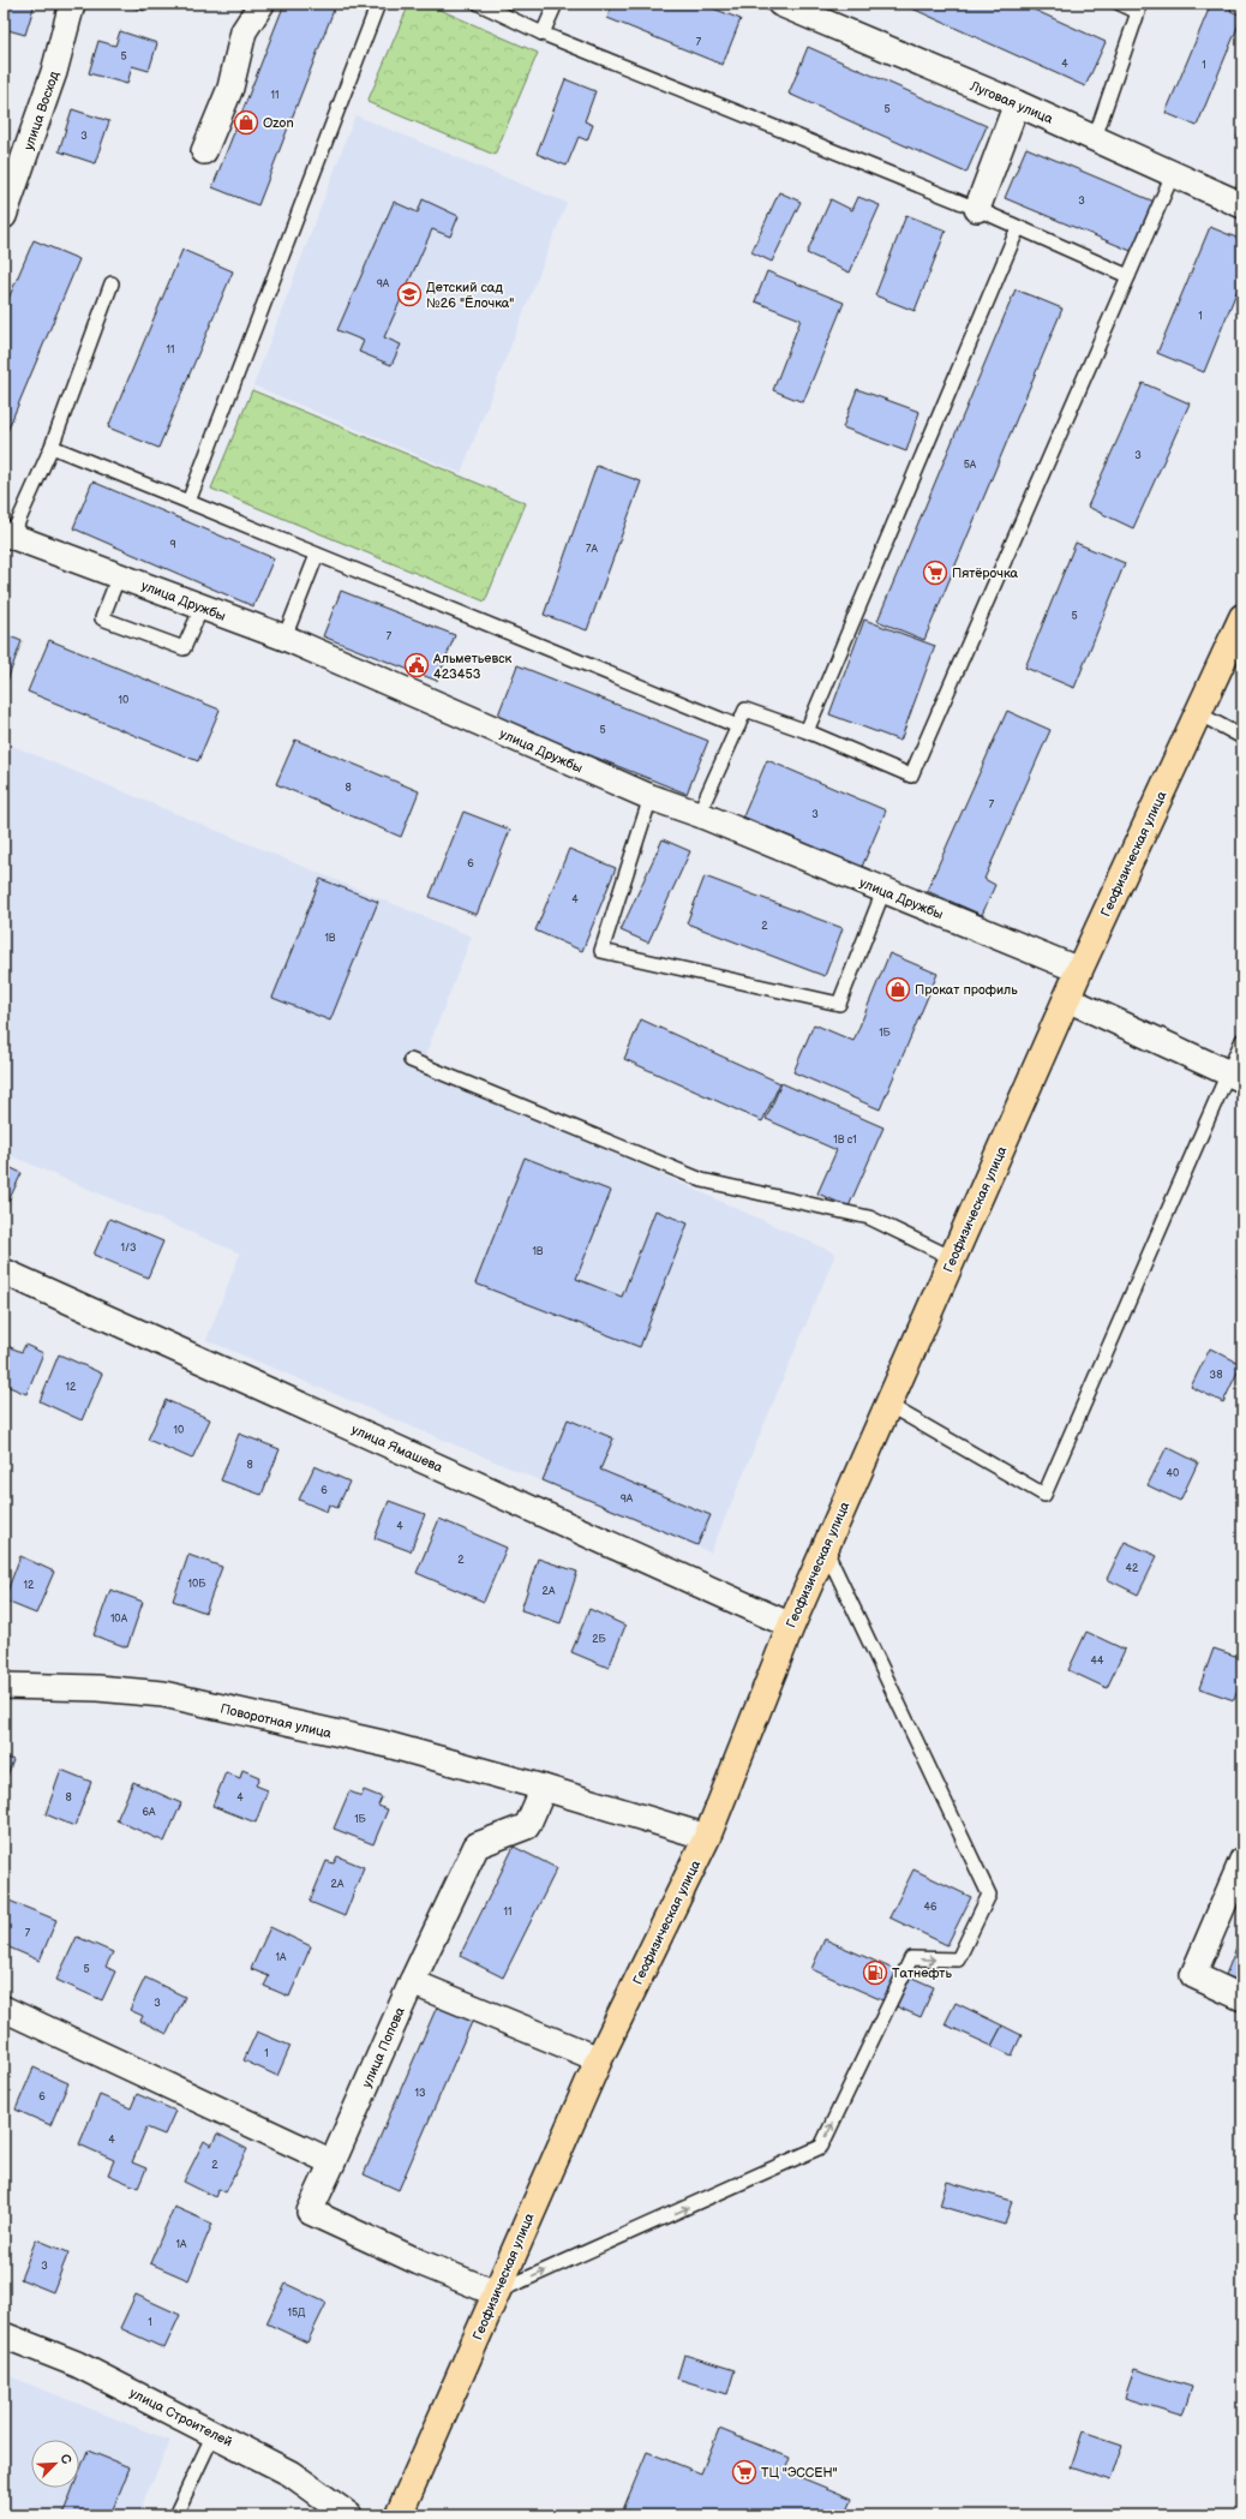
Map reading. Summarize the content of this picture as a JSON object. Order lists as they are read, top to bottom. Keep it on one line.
{"streets":{"main road":["Геофизическая улица"],"street":["Луговая улица","улица Восход","улица Дружбы","улица Ямашева","Поворотная улица","улица Попова","улица Строителей"]},"crossings":[["улица Дружбы","Геофизическая улица"],["Геофизическая улица","улица Ямашева"],["Геофизическая улица","улица Попова"],["Поворотная улица","улица Попова"]],"places":{"shop":["Ozon","Прокат профиль"],"school or university":["Детский сад №26 \"Ёлочка\""],"supermarket":["Пятёрочка","ТЦ \"ЭССЕН\""],"public building":["Альметьевск 423453"],"fuel station":["Татнефть"]},"house_numbers":["7","5","4","1","11","5","3","3","9А","1","11","3","5А","9","7А","5","7","10","5","8","7","3","6","4","2","1В","1Б","1В с1","1/3","1В","38","12","10","8","40","6","9А","4","2","42","10Б","12","2А","10А","2Б","44","8","4","6А","1Б","2А","46","11","7","1А","5","3","1","13","6","4","2","1А","3","15Д","1"],"north":"top right"}
